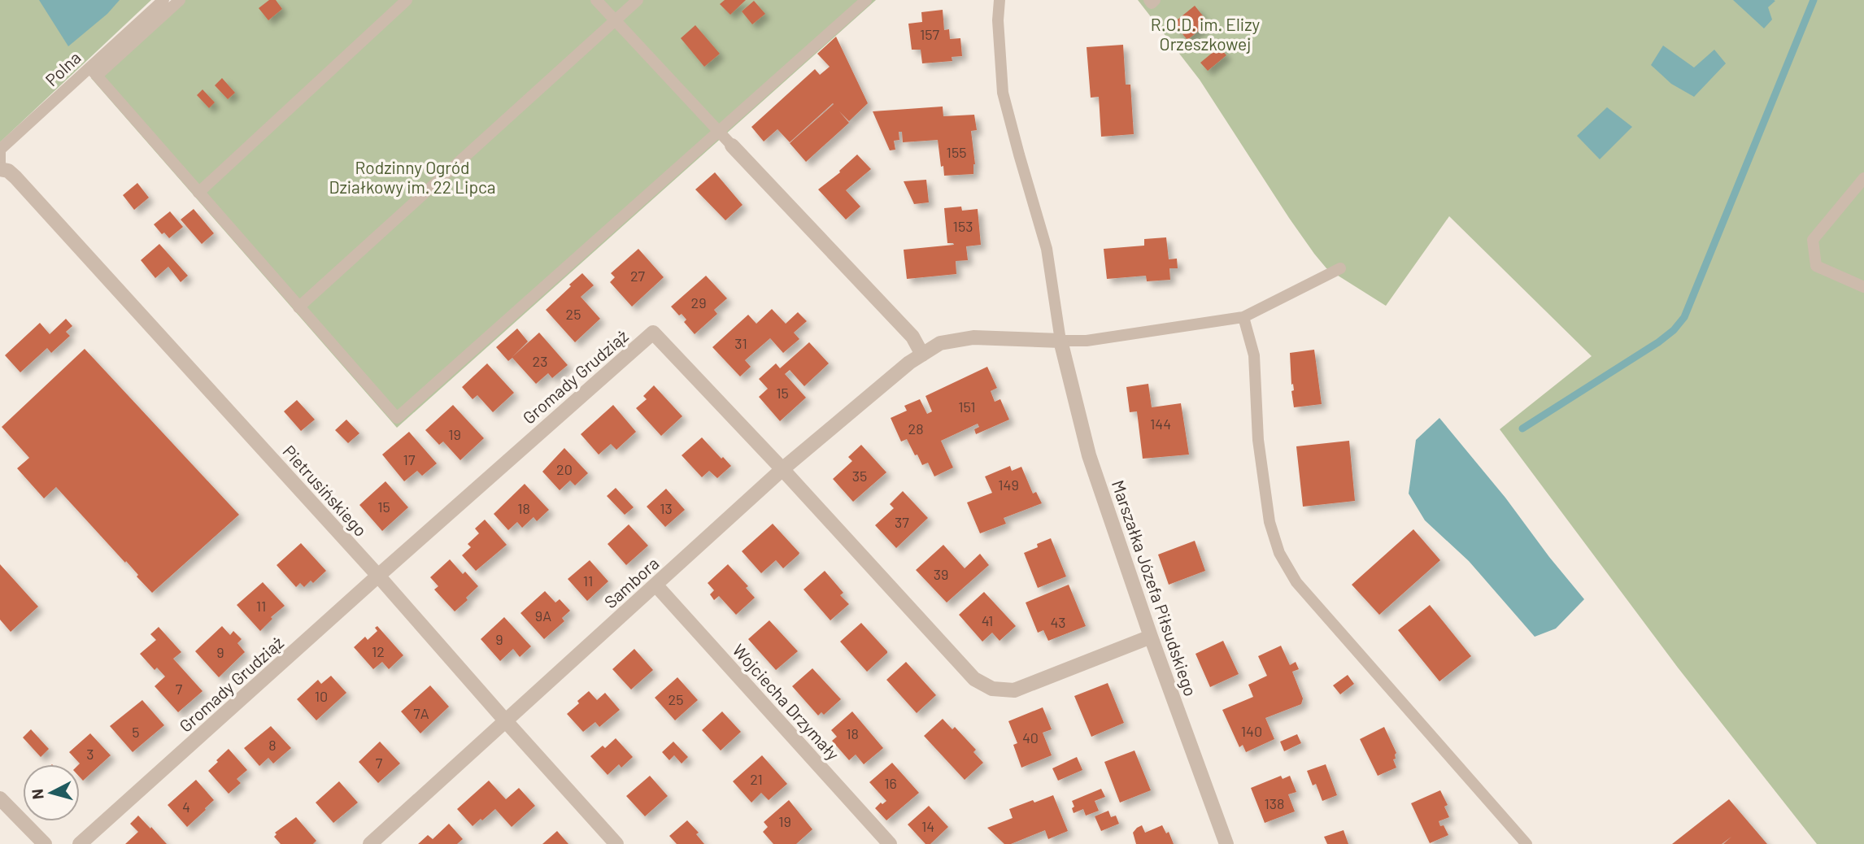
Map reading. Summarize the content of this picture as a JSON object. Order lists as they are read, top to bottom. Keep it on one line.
{"streets":{"street":["Gromady Grudziąż","Pietrusińskiego","Sambora","Marszałka Józefa Piłsudskiego","Wojciecha Drzymały"],"lane":["Polna"]},"crossings":[["Polna","Pietrusińskiego"],["Gromady Grudziąż","Pietrusińskiego"],["Gromady Grudziąż","Sambora"],["Gromady Grudziąż","Marszałka Józefa Piłsudskiego"],["Pietrusińskiego","Sambora"],["Sambora","Marszałka Józefa Piłsudskiego"],["Sambora","Wojciecha Drzymały"]],"parks":["R.O.D. im. Elizy Orzeszkowej","Rodzinny Ogród Działkowy im. 22 Lipca"],"house_numbers":["157","155","153","27","29","25","31","23","15","151","144","28","19","17","20","35","149","15","18","13","37","39","11","11","9A","41","43","9","12","9","7","10","25","7A","140","5","18","40","8","3","7","21","16","138","4","19","14"],"north":"left"}
